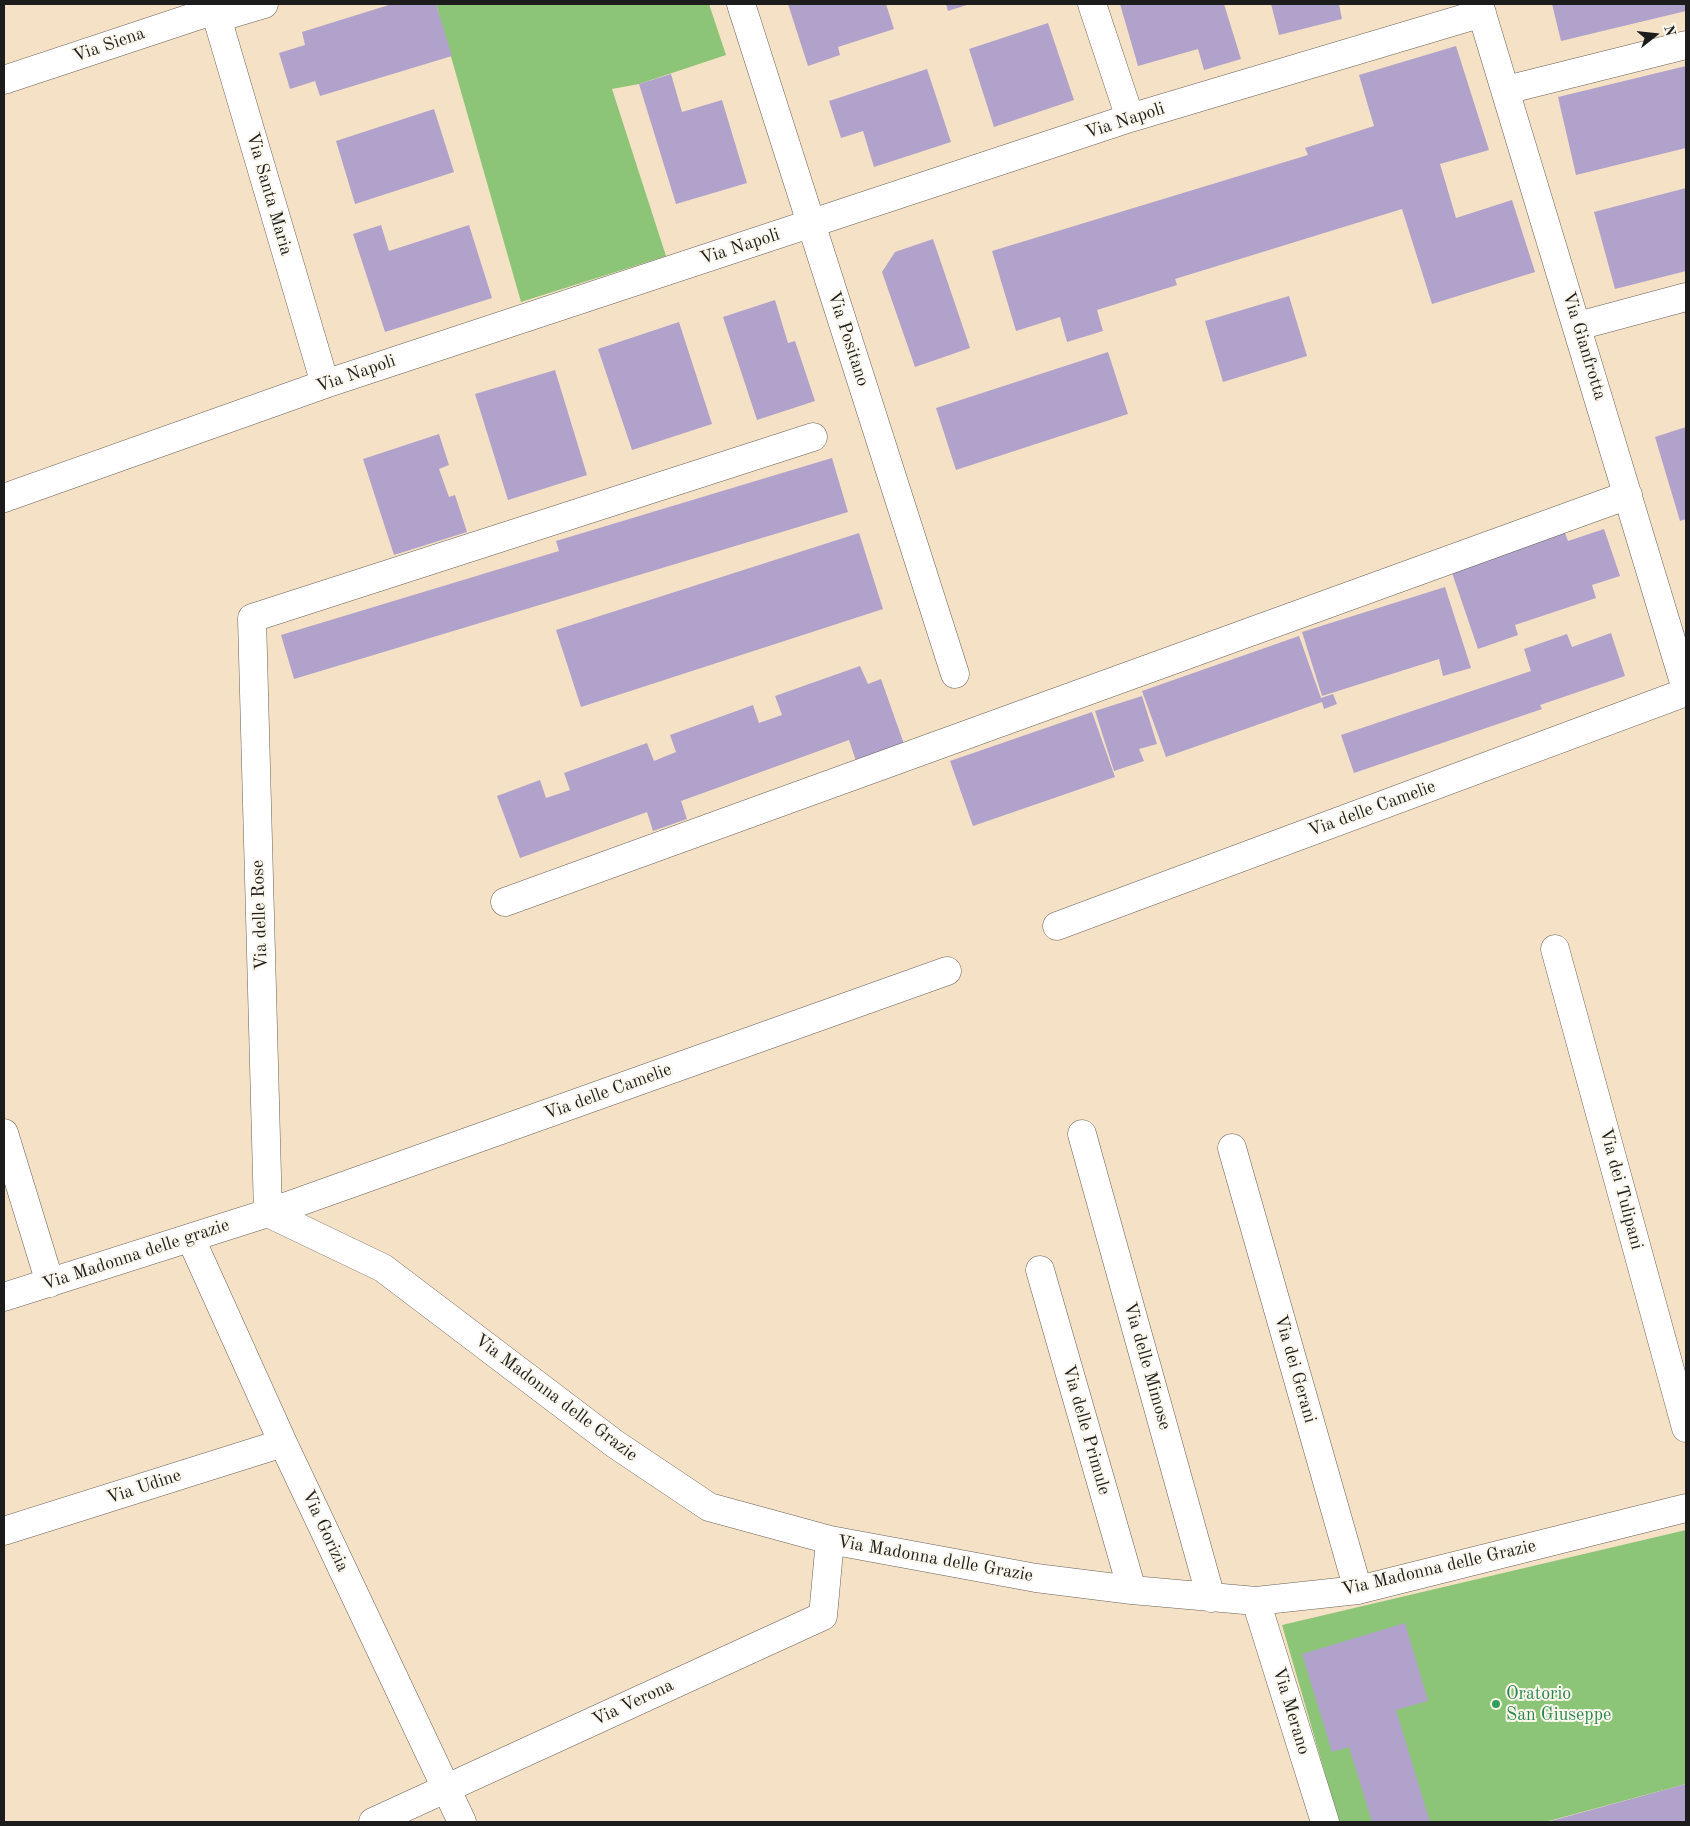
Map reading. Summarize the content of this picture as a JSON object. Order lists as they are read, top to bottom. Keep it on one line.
{"streets":{"street":["Via Siena","Via Napoli","Via Santa Maria","Via Positano","Via Gianfrotta","Via delle Camelie","Via delle Rose","Via dei Tulipani","Via Madonna delle grazie","Via delle Mimose","Via dei Gerani","Via Madonna delle Grazie","Via delle Primule","Via Udine","Via Gorizia","Via Verona","Via Merano"]},"crossings":[["Via Siena","Via Santa Maria"],["Via Napoli","Via Santa Maria"],["Via Napoli","Via Positano"],["Via Napoli","Via Gianfrotta"],["Via Gianfrotta","Via delle Camelie"],["Via delle Camelie","Via delle Rose"],["Via delle Camelie","Via Madonna delle grazie"],["Via delle Camelie","Via Madonna delle Grazie"],["Via delle Rose","Via Madonna delle grazie"],["Via delle Rose","Via Madonna delle Grazie"],["Via Madonna delle grazie","Via Madonna delle Grazie"],["Via Madonna delle grazie","Via Gorizia"],["Via delle Mimose","Via Madonna delle Grazie"],["Via dei Gerani","Via Madonna delle Grazie"],["Via Madonna delle Grazie","Via delle Primule"],["Via Madonna delle Grazie","Via Verona"],["Via Madonna delle Grazie","Via Merano"],["Via Udine","Via Gorizia"],["Via Gorizia","Via Verona"]],"places":["Oratorio San Giuseppe"],"north":"right"}
